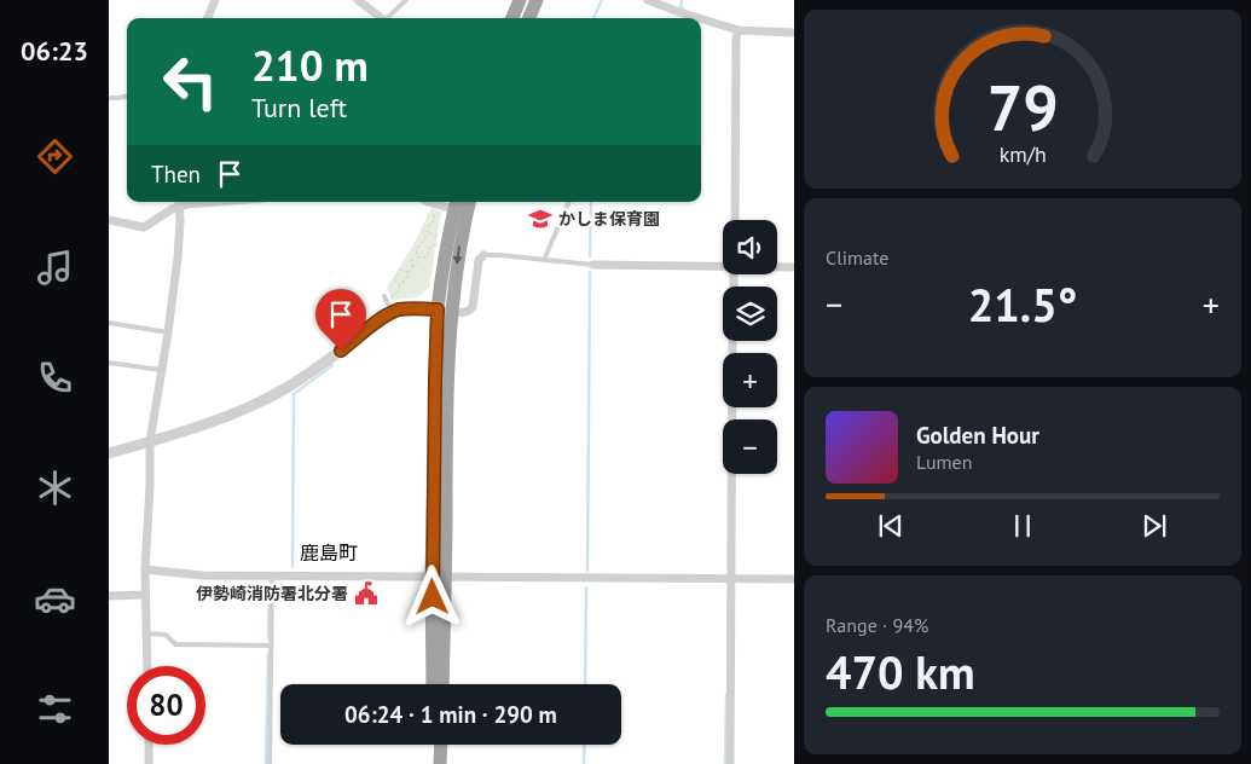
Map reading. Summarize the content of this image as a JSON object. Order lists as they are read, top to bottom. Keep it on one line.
{"districts":["鹿島町"],"places":{"school or university":["かしま保育園"],"public building":["伊勢崎消防署北分署"]},"page":{"tabs":"06:23","turn":["210 m","Turn left"],"then":"Then","tile":["Climate",["Range · 94%","470 km"]],"map_buttons":["+","−"],"heat":["−","21.5°","+"],"song":["Golden Hour","Lumen"],"limit":"80","trip":"06:24 · 1 min · 290 m","gauge":["79","km/h"]}}
